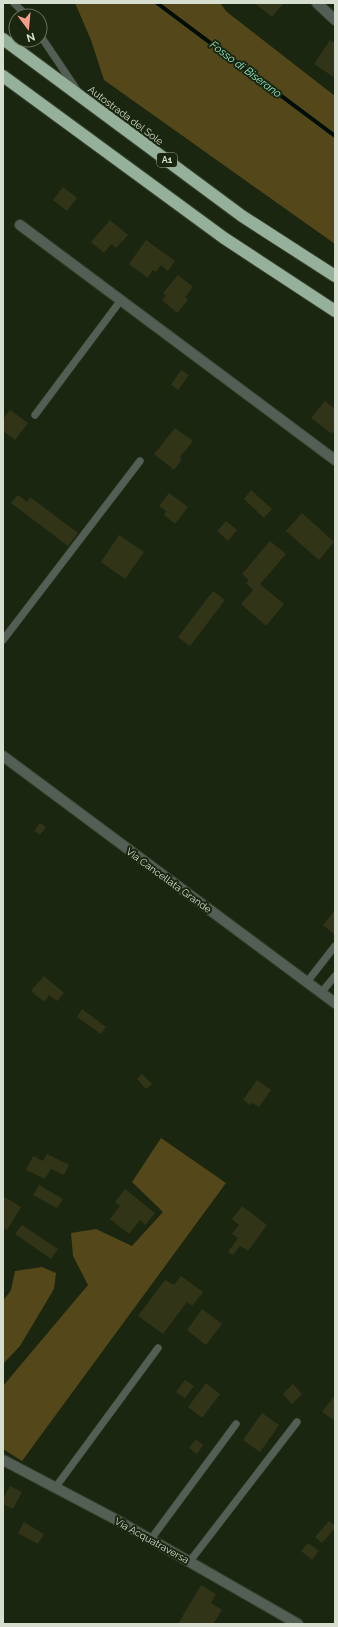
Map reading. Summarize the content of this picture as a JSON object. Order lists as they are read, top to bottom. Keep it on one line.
{"streets":{"highway":["Autostrada del Sole","A1"],"street":["Via Cancellata Grande","Via Acquatraversa"]},"water":["Fosso di Biserano"],"north":"bottom"}
